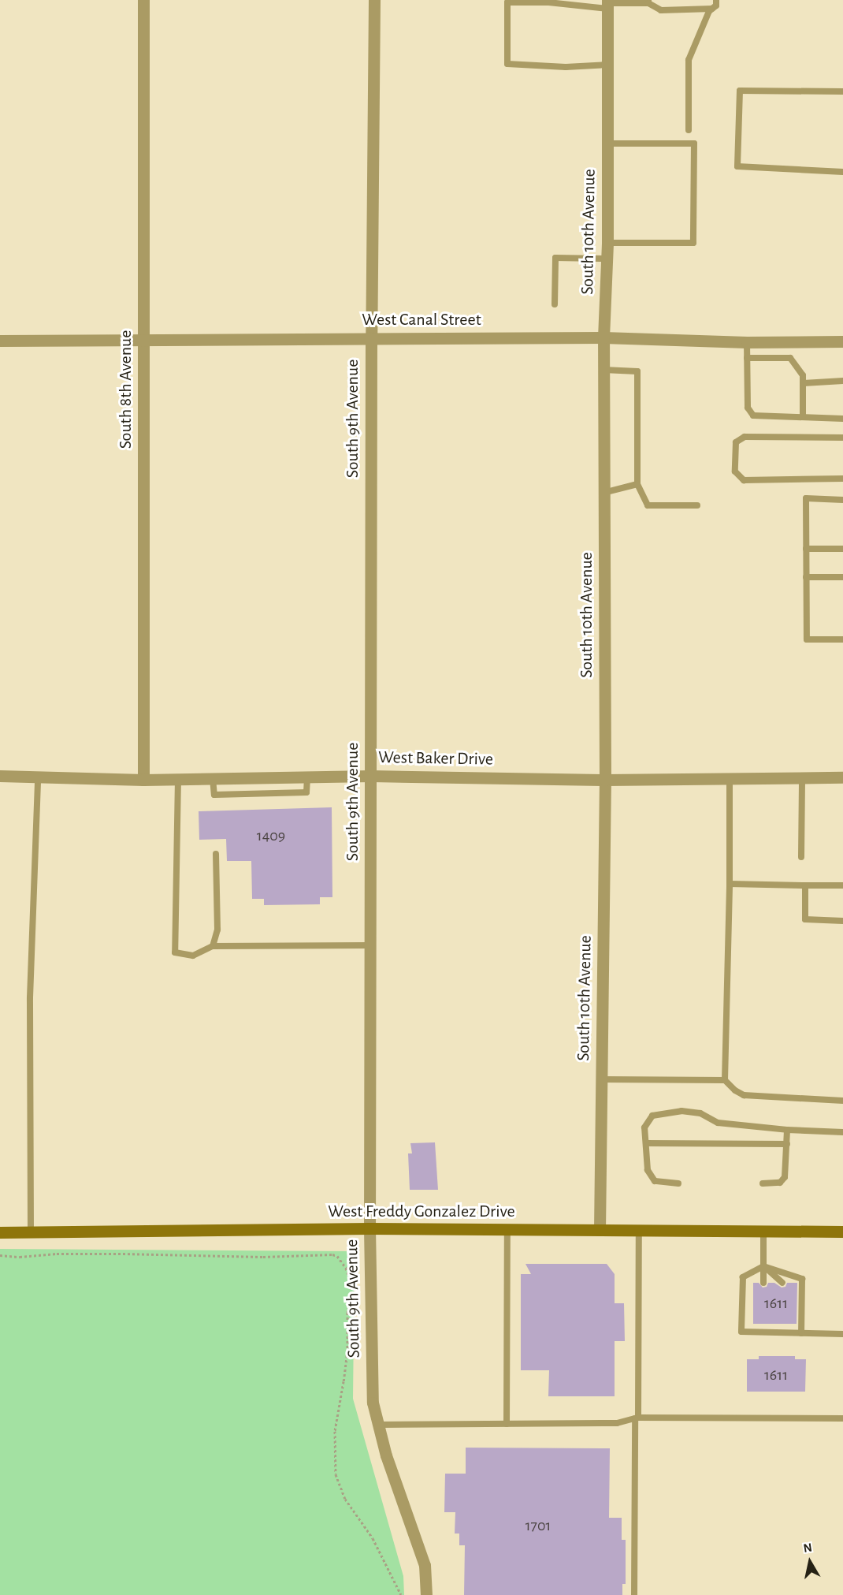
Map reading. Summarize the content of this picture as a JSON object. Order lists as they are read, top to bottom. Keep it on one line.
{"streets":{"main road":["West Freddy Gonzalez Drive"],"street":["South 10th Avenue","West Canal Street","South 8th Avenue","South 9th Avenue","West Baker Drive"]},"crossings":[["South 10th Avenue","West Canal Street"],["South 10th Avenue","West Baker Drive"],["South 10th Avenue","West Freddy Gonzalez Drive"],["West Canal Street","South 8th Avenue"],["West Canal Street","South 9th Avenue"],["South 8th Avenue","West Baker Drive"],["South 9th Avenue","West Baker Drive"],["South 9th Avenue","West Freddy Gonzalez Drive"]],"house_numbers":["1409","1611","1611","1701"],"north":"top"}
